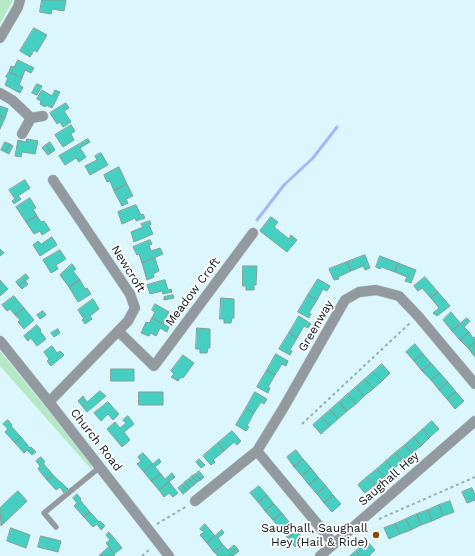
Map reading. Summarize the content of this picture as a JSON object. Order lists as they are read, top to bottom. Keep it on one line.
{"streets":{"street":["Newcroft","Meadow Croft","Greenway","Church Road","Saughall Hey"]},"crossings":[["Newcroft","Meadow Croft"],["Newcroft","Church Road"]],"places":["Saughall, Saughall Hey (Hail & Ride)"]}
